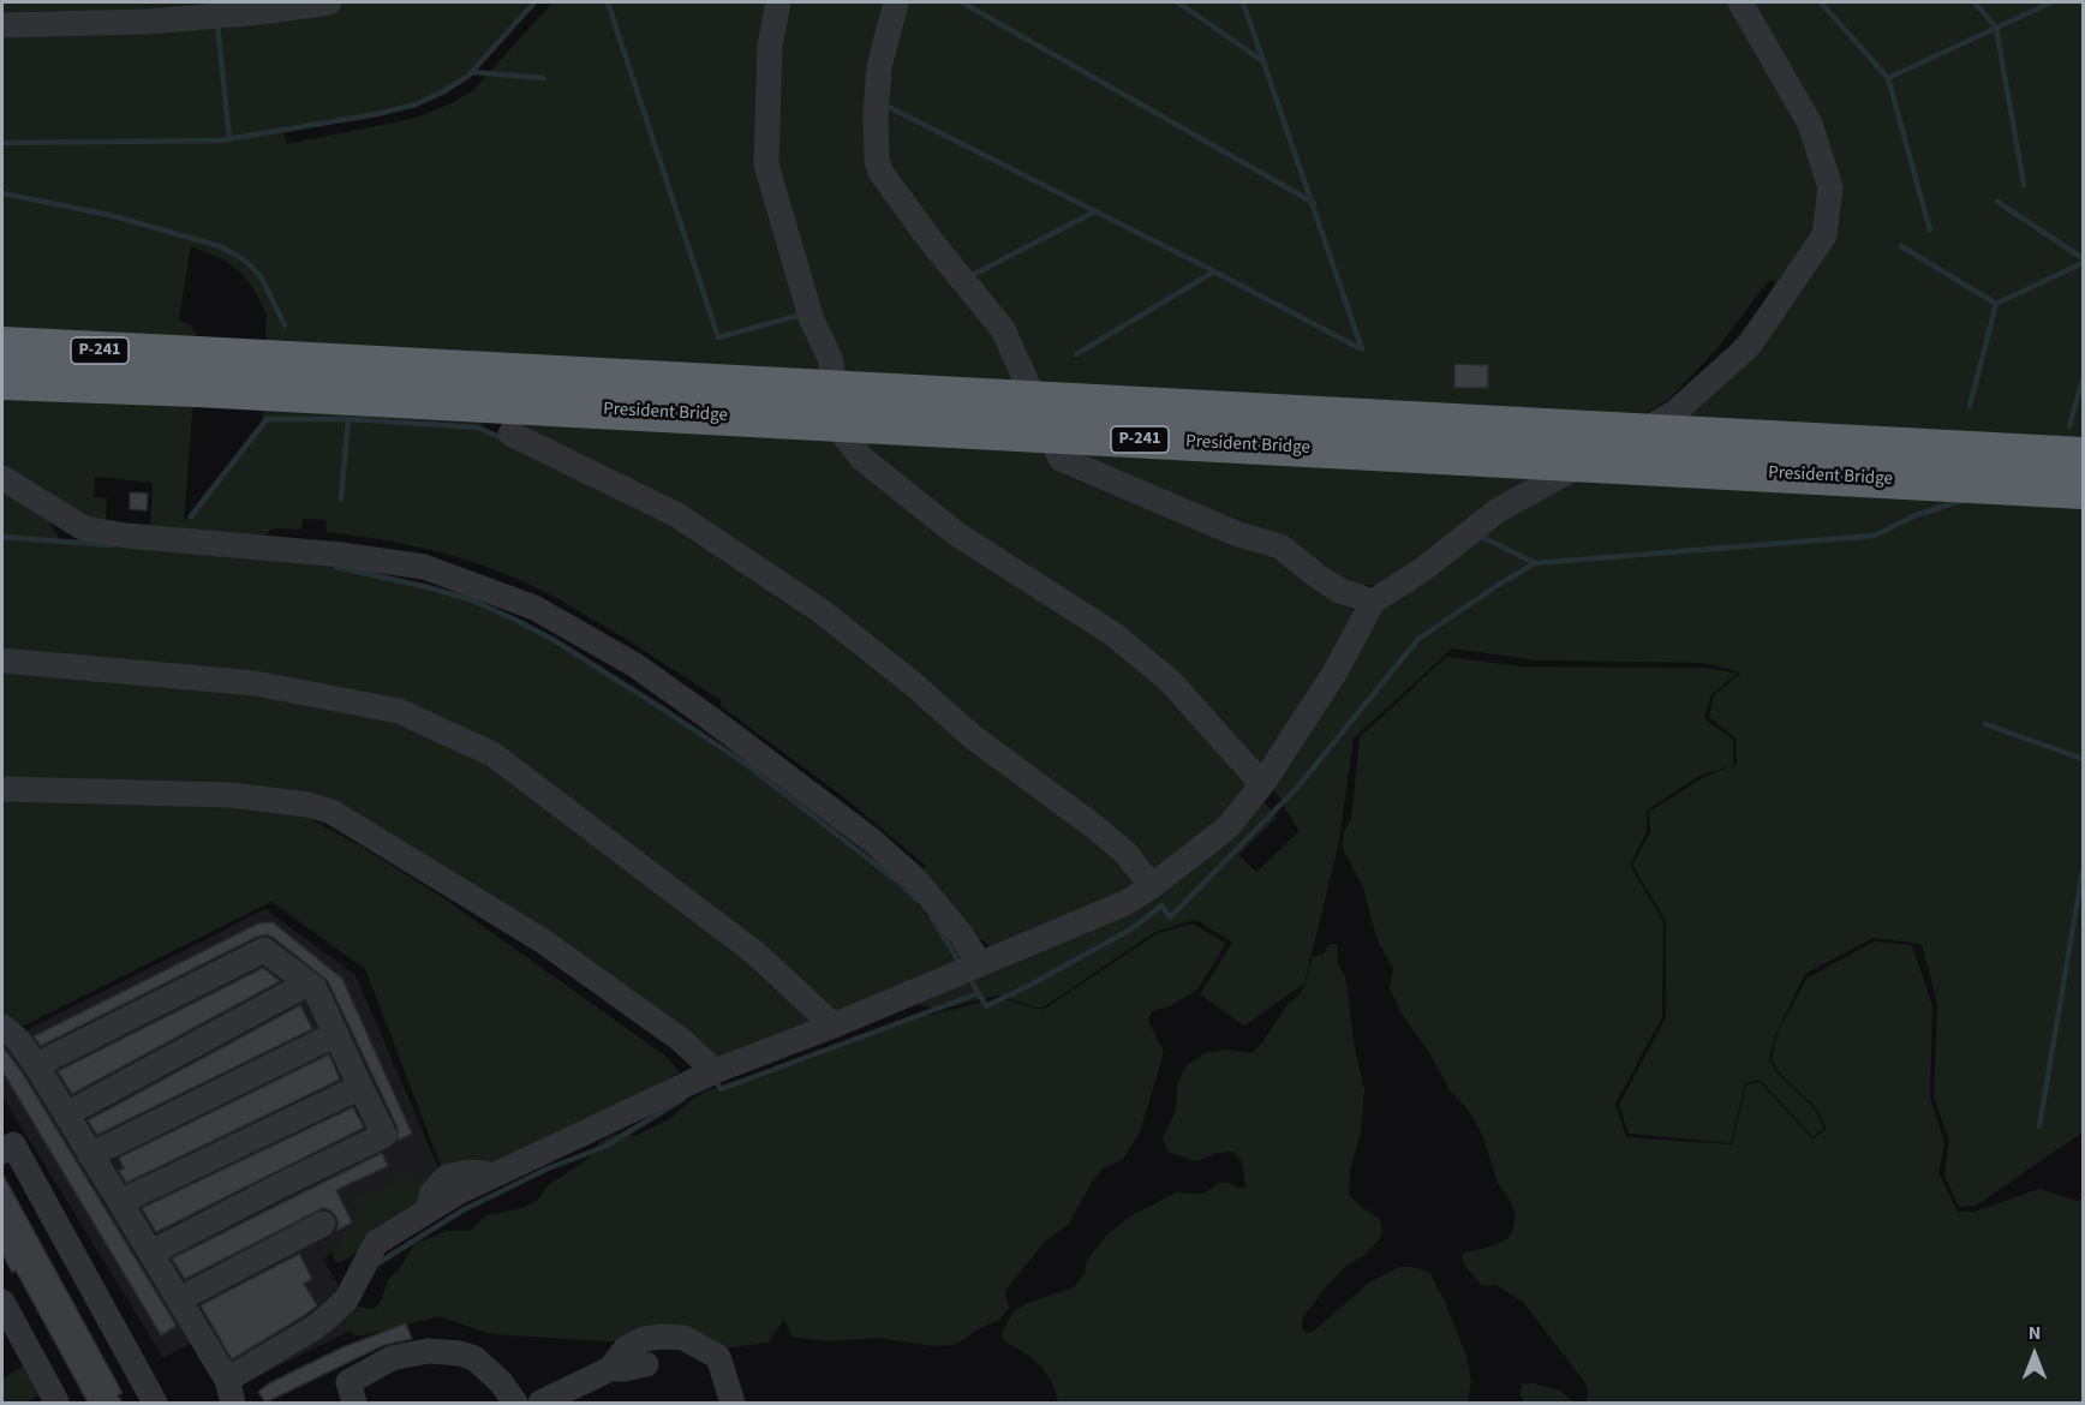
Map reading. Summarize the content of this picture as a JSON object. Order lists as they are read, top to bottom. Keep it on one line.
{"streets":{"highway":["Р-241","President Bridge"]},"crossings":[["Р-241","President Bridge"]],"north":"top"}
